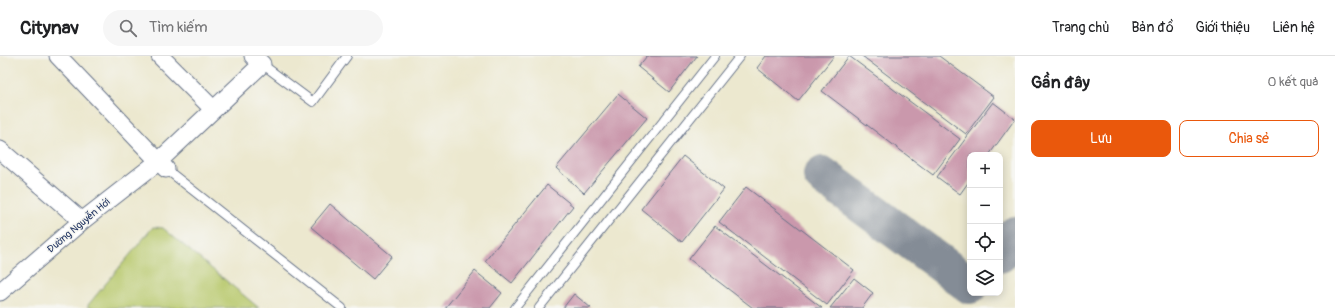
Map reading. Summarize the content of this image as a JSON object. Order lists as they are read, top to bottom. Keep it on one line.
{"streets":{"street":["Đường Nguyễn Hới"]},"page":{"header":"Citynav","search":"Tìm kiếm","nav":["Trang chủ","Bản đồ","Giới thiệu","Liên hệ"],"heading":["Gần đây","0 kết quả"],"buttons":["Lưu","Chia sẻ"],"map_buttons":["+","−"]}}
